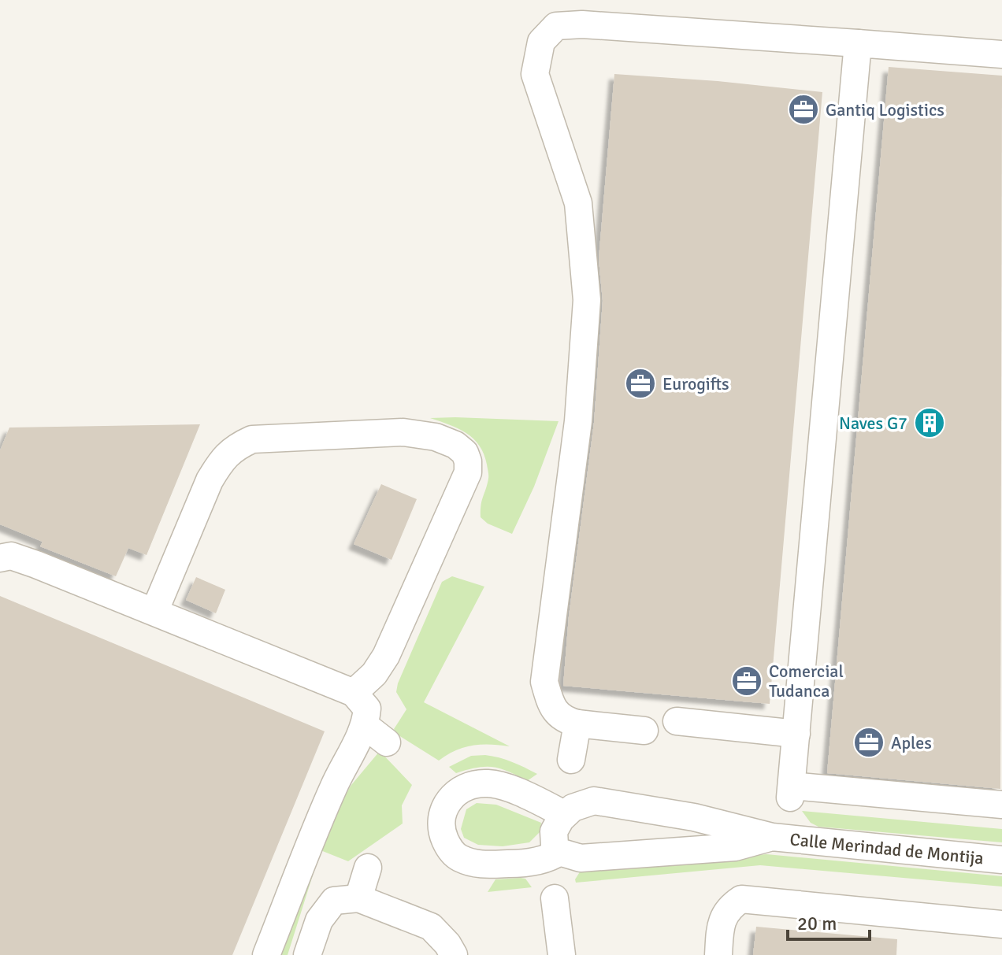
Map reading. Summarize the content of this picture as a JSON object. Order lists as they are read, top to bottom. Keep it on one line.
{"streets":{"street":["Calle Merindad de Montija"]},"places":{"office":["Gantiq Logistics","Eurogifts","Comercial Tudanca","Aples"],"building":["Naves G7"]},"scale_bar":"20 m"}
